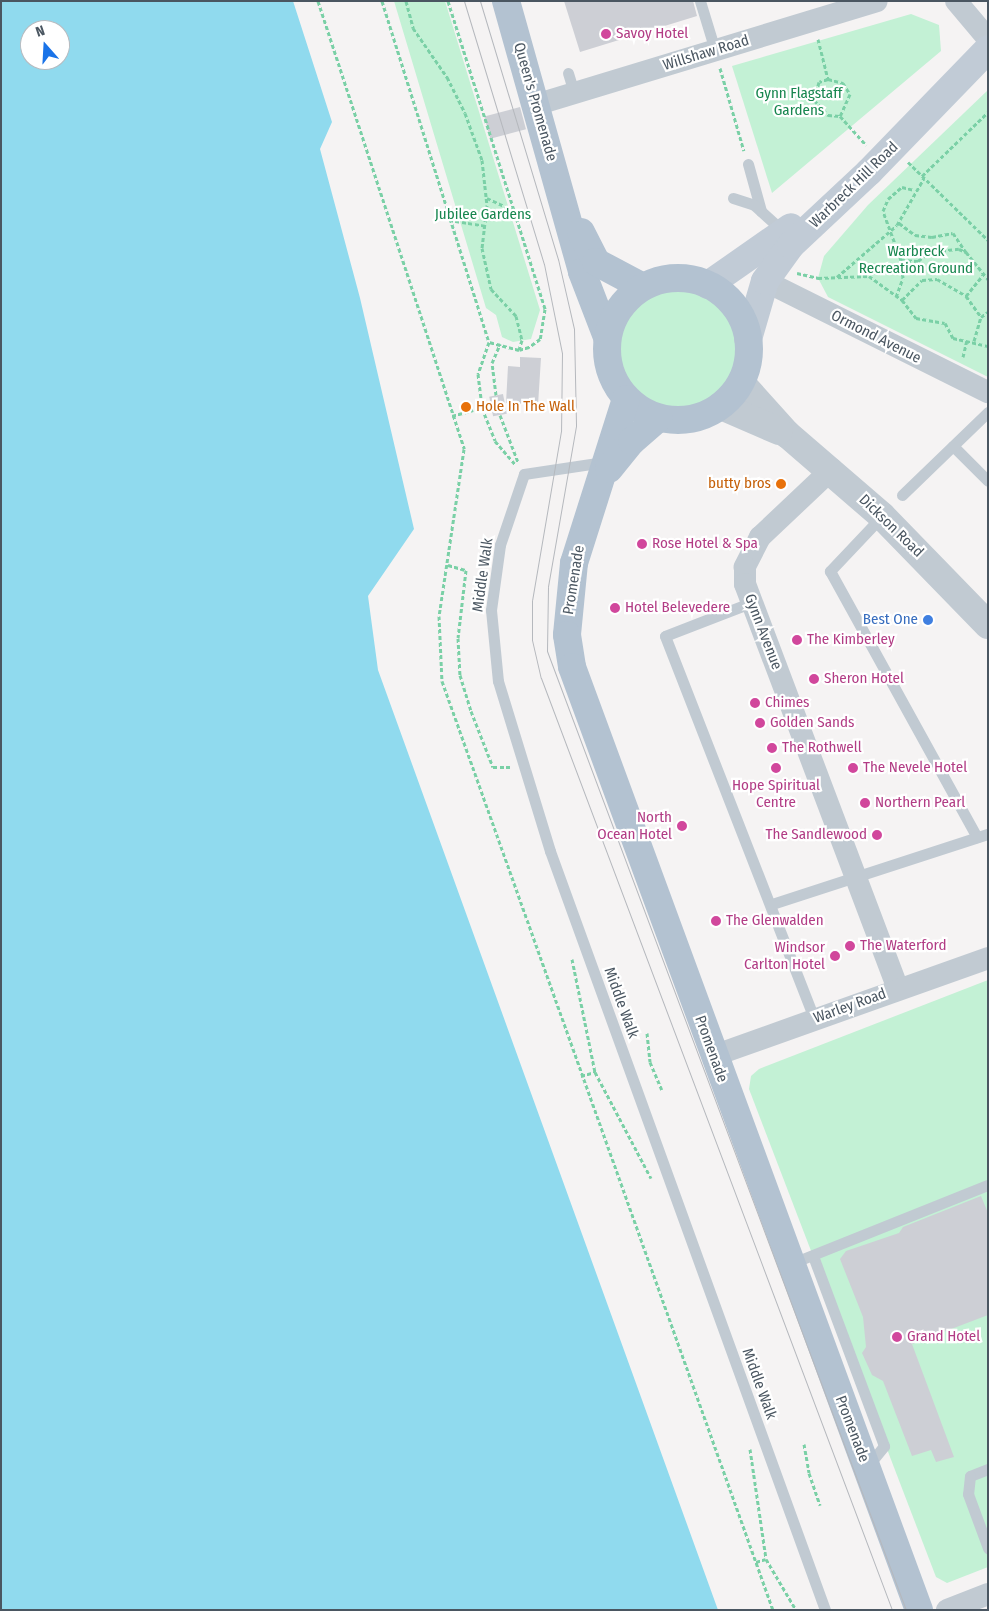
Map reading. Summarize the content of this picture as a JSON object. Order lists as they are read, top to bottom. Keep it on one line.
{"streets":{"main road":["Queen's Promenade","Warbreck Hill Road","Promenade"],"street":["Willshaw Road","Ormond Avenue","Dickson Road","Gynn Avenue","Warley Road"],"lane":["Middle Walk"]},"crossings":[["Willshaw Road","Queen's Promenade"],["Queen's Promenade","Warbreck Hill Road"],["Queen's Promenade","Dickson Road"],["Queen's Promenade","Promenade"],["Warbreck Hill Road","Ormond Avenue"],["Warbreck Hill Road","Dickson Road"],["Warbreck Hill Road","Promenade"],["Dickson Road","Promenade"],["Dickson Road","Gynn Avenue"],["Promenade","Warley Road"],["Gynn Avenue","Warley Road"]],"parks":["Gynn Flagstaff Gardens","Jubilee Gardens","Warbreck Recreation Ground"],"places":["Savoy Hotel","Hole In The Wall","butty bros","Rose Hotel & Spa","Hotel Belevedere","Best One","The Kimberley","Sheron Hotel","Chimes","Golden Sands","The Rothwell","Hope Spiritual Centre","The Nevele Hotel","Northern Pearl","North Ocean Hotel","The Sandlewood","The Glenwalden","The Waterford","Windsor Carlton Hotel","Grand Hotel"],"north":"top"}
